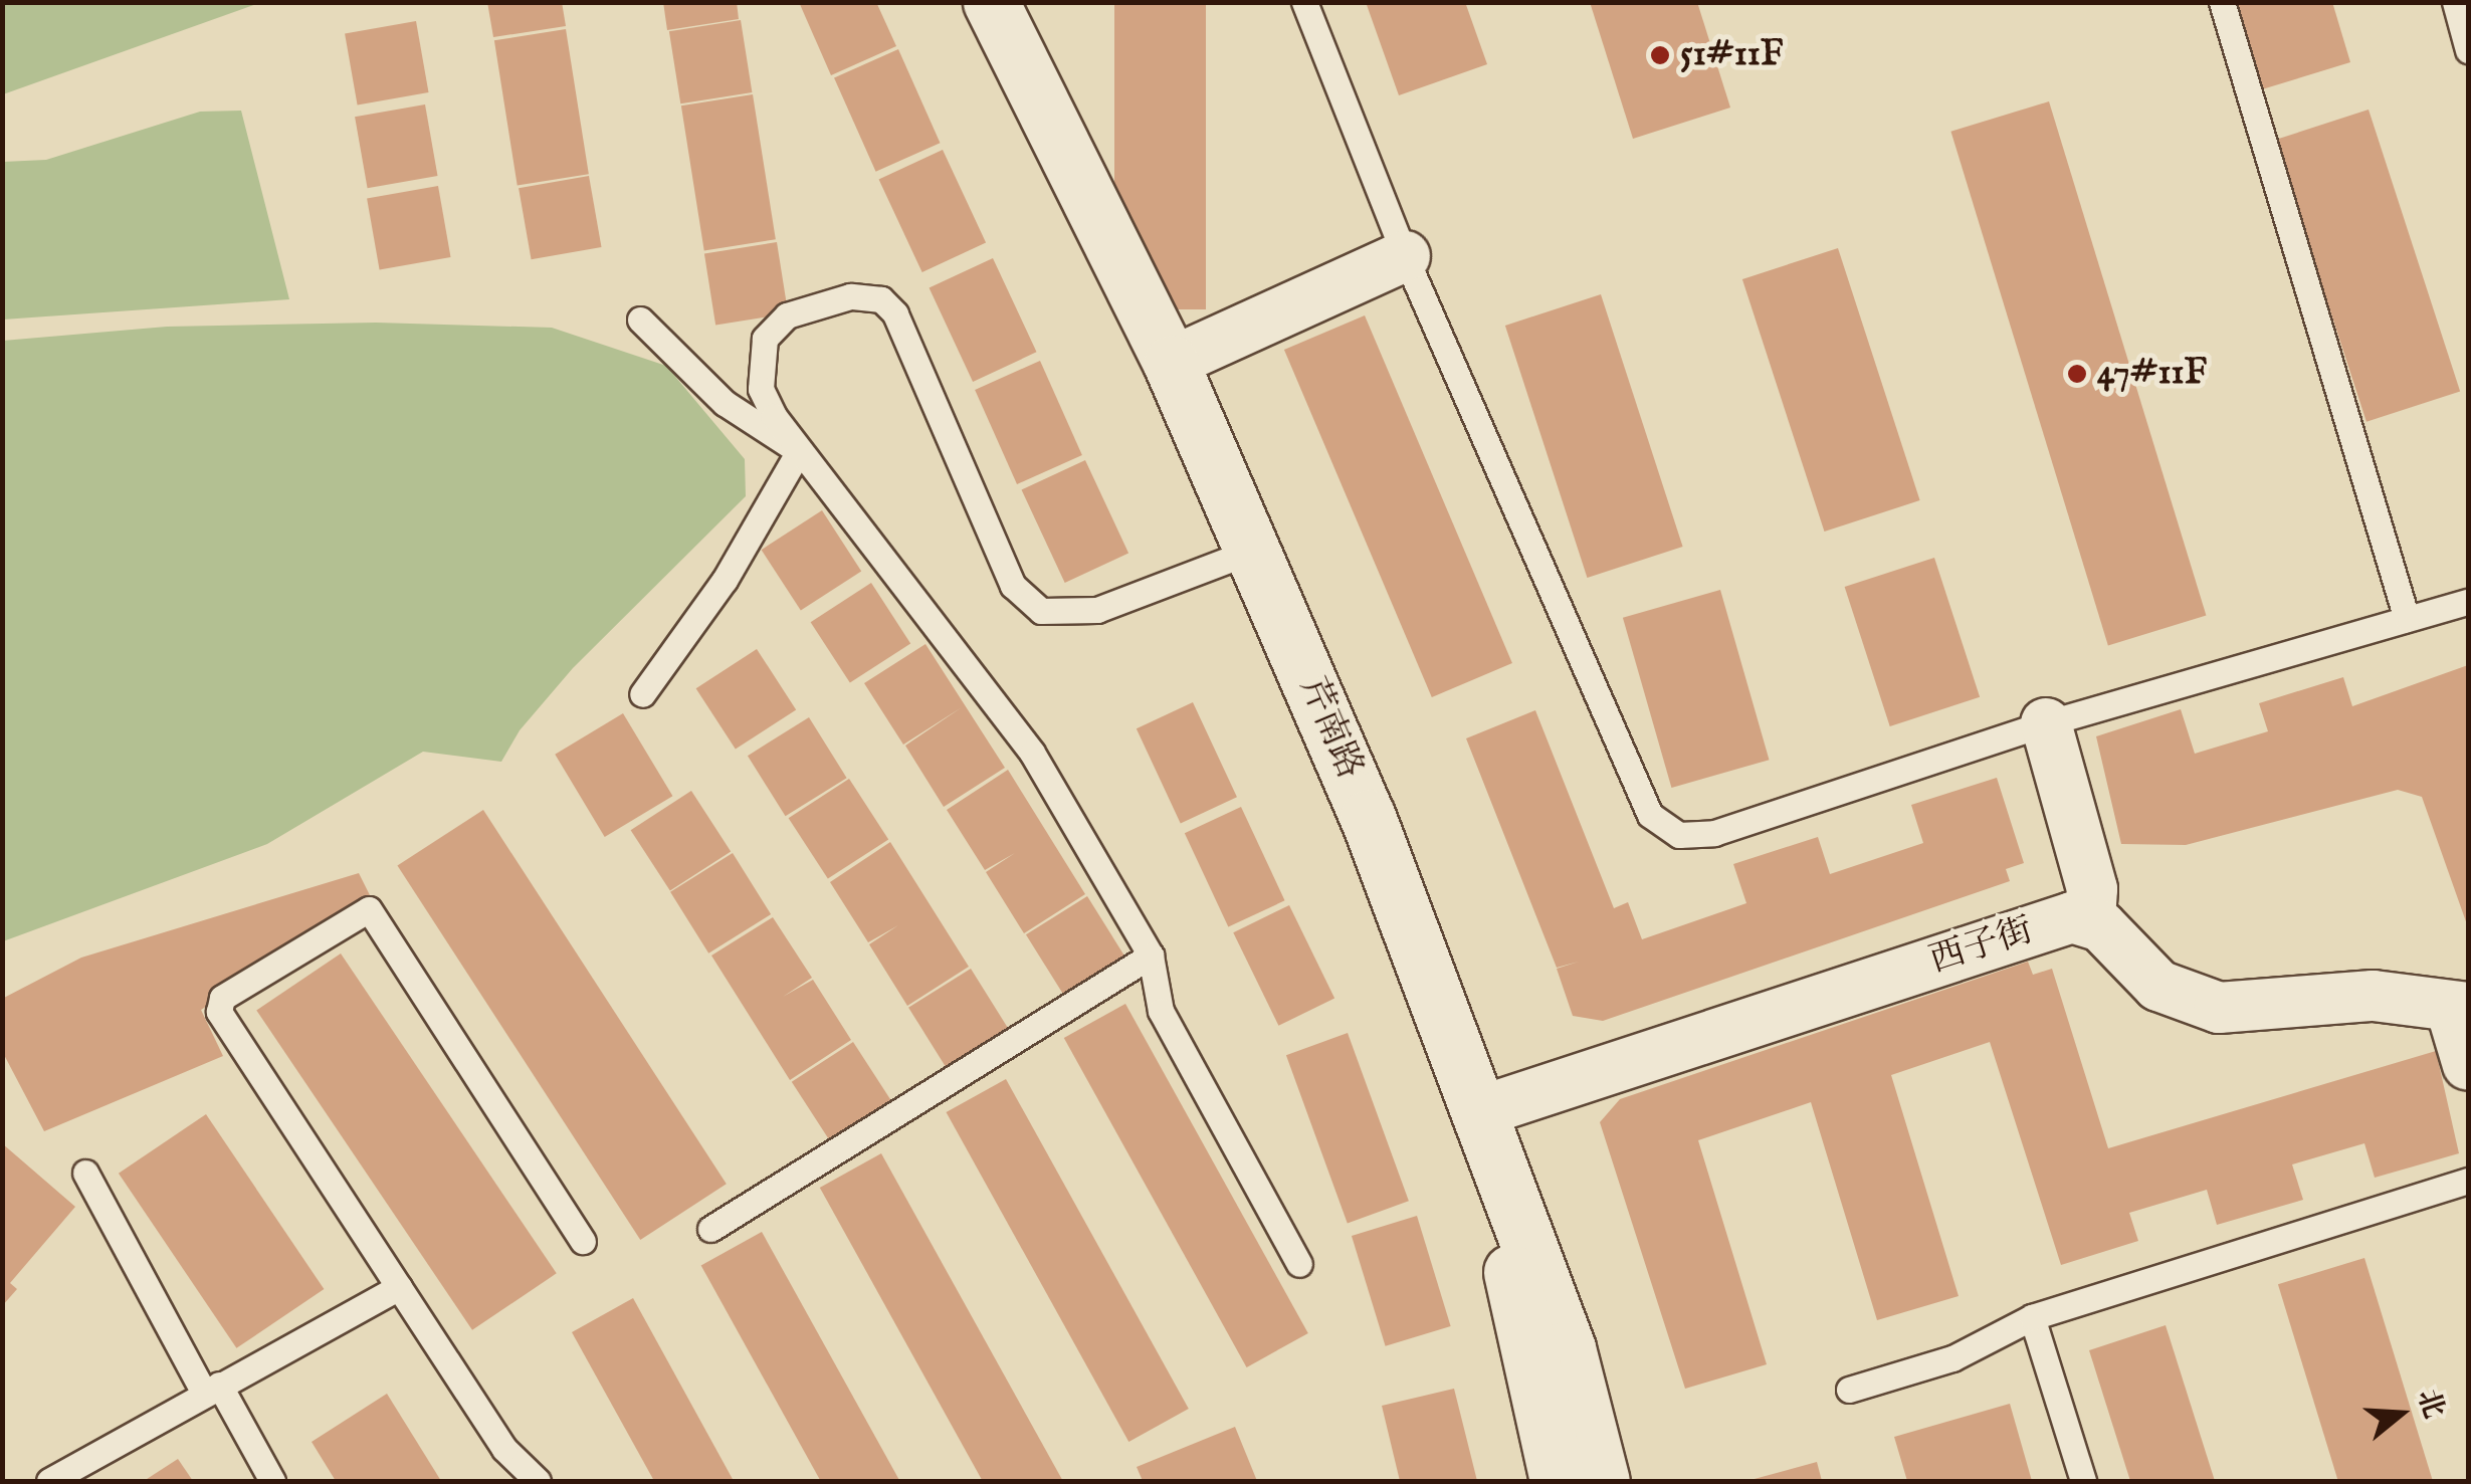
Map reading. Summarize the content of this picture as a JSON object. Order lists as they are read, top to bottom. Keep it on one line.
{"streets":{"main road":["芹南路"],"street":["西子街"]},"crossings":[["芹南路","西子街"]],"places":["51#11F","47#11F"],"north":"right"}
